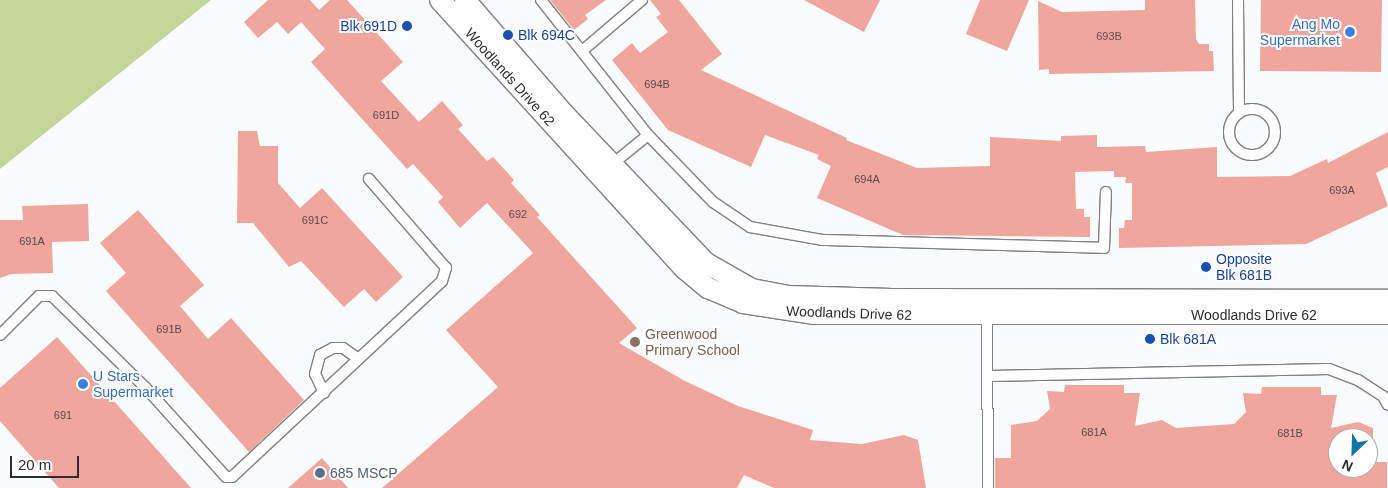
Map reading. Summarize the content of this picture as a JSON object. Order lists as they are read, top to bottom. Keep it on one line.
{"streets":{"street":["Woodlands Drive 62"]},"places":["Blk 691D","Ang Mo Supermarket","Blk 694C","Opposite Blk 681B","Blk 681A","Greenwood Primary School","U Stars Supermarket","685 MSCP"],"house_numbers":["693B","694B","691D","694A","693A","692","691C","691A","691B","691","681A","681B"],"scale_bar":"20 m","north":"bottom left"}
